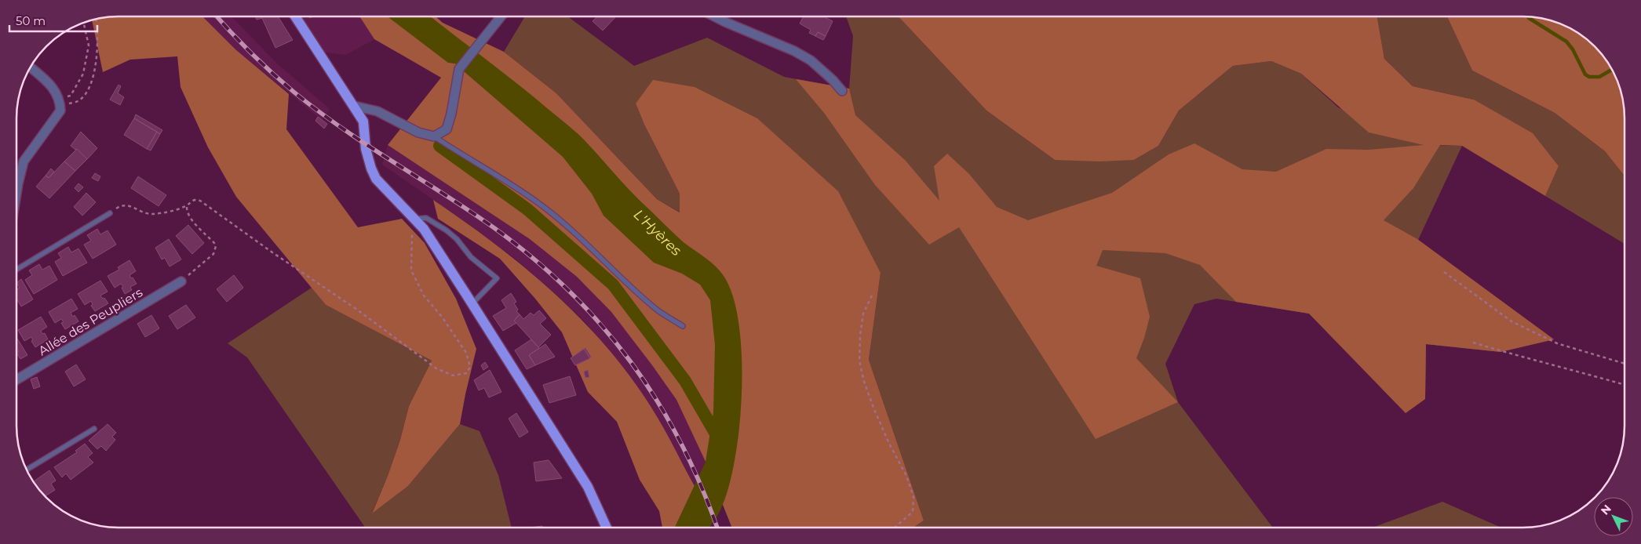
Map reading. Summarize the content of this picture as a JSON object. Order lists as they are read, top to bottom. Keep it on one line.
{"streets":{"street":["Allée des Peupliers"]},"water":["L'Hyères"],"scale_bar":"50 m","north":"top left"}
